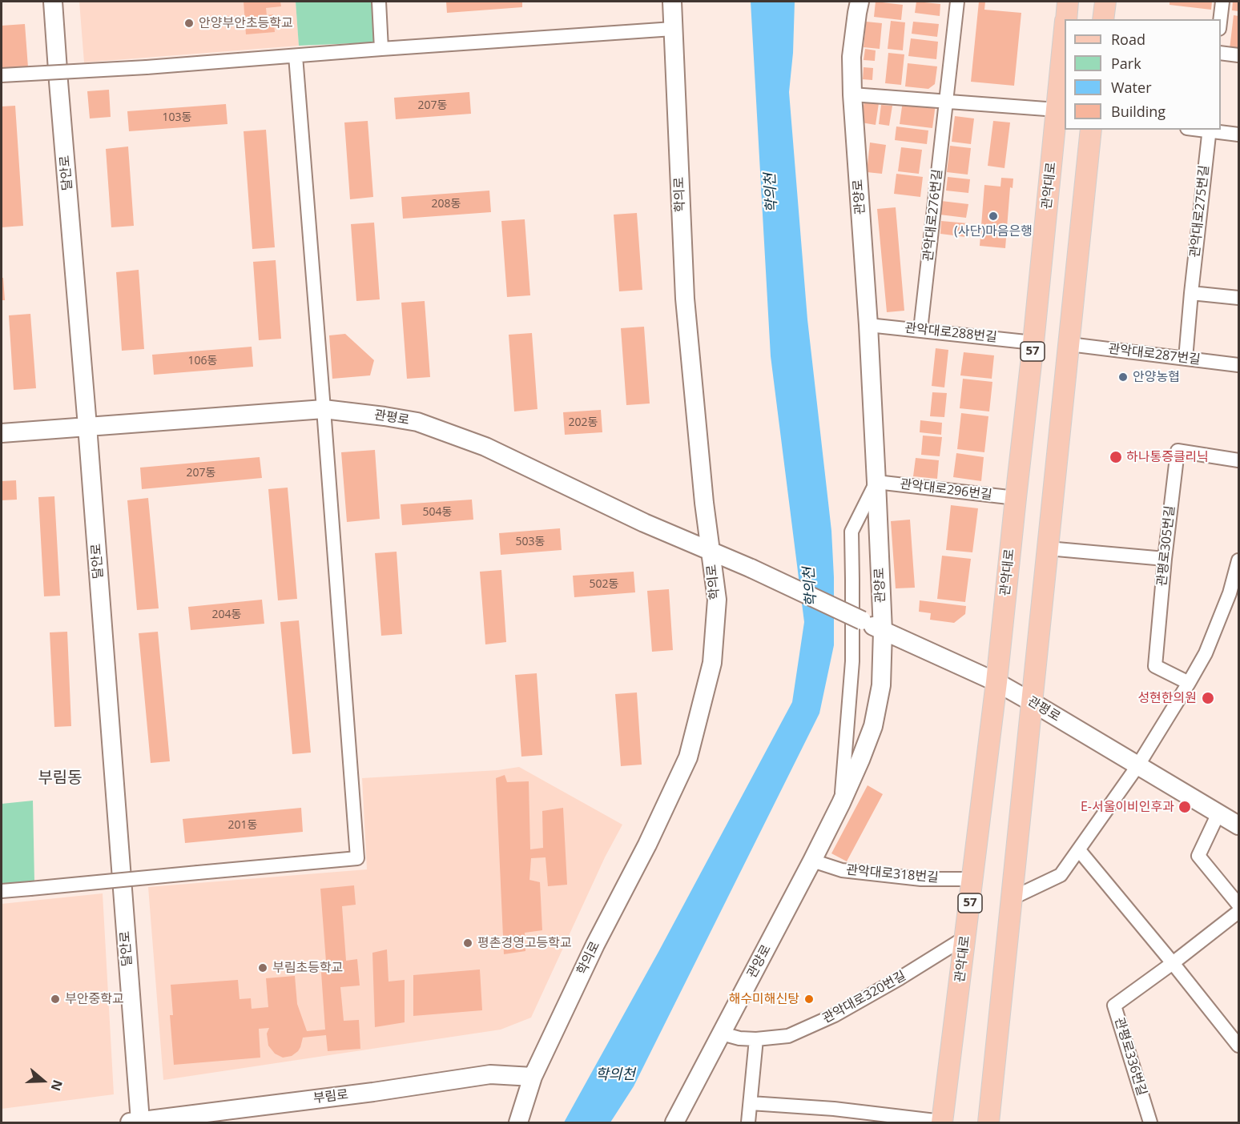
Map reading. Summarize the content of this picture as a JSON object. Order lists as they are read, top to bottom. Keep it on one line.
{"streets":{"main road":["관악대로","57"],"street":["달안로","학의로","관양로","관악대로275번길","관악대로276번길","관악대로288번길","관악대로287번길","관평로","관악대로296번길","관평로305번길","관악대로318번길","관악대로320번길","관평로336번길","부림로"]},"crossings":[["달안로","관평로"],["달안로","부림로"],["관악대로","관악대로288번길"],["관악대로","관평로"],["관악대로","관악대로296번길"],["관악대로","관악대로318번길"],["관악대로","관악대로320번길"],["학의로","관평로"],["학의로","부림로"],["관양로","관악대로288번길"],["관양로","관평로"],["관양로","관악대로296번길"],["관양로","관악대로318번길"],["관양로","관악대로320번길"],["관악대로275번길","관악대로287번길"],["관악대로276번길","관악대로288번길"]],"districts":["부림동"],"water":["학의천"],"places":["안양부안초등학교","(사단)마음은행","안양농협","하나통증클리닉","성현한의원","E-서울이비인후과","평촌경영고등학교","부림초등학교","부안중학교","해수미해신탕"],"house_numbers":["207동","103동","208동","106동","202동","207동","504동","503동","502동","204동","201동"],"legend":["Road","Park","Water","Building"],"north":"right"}
